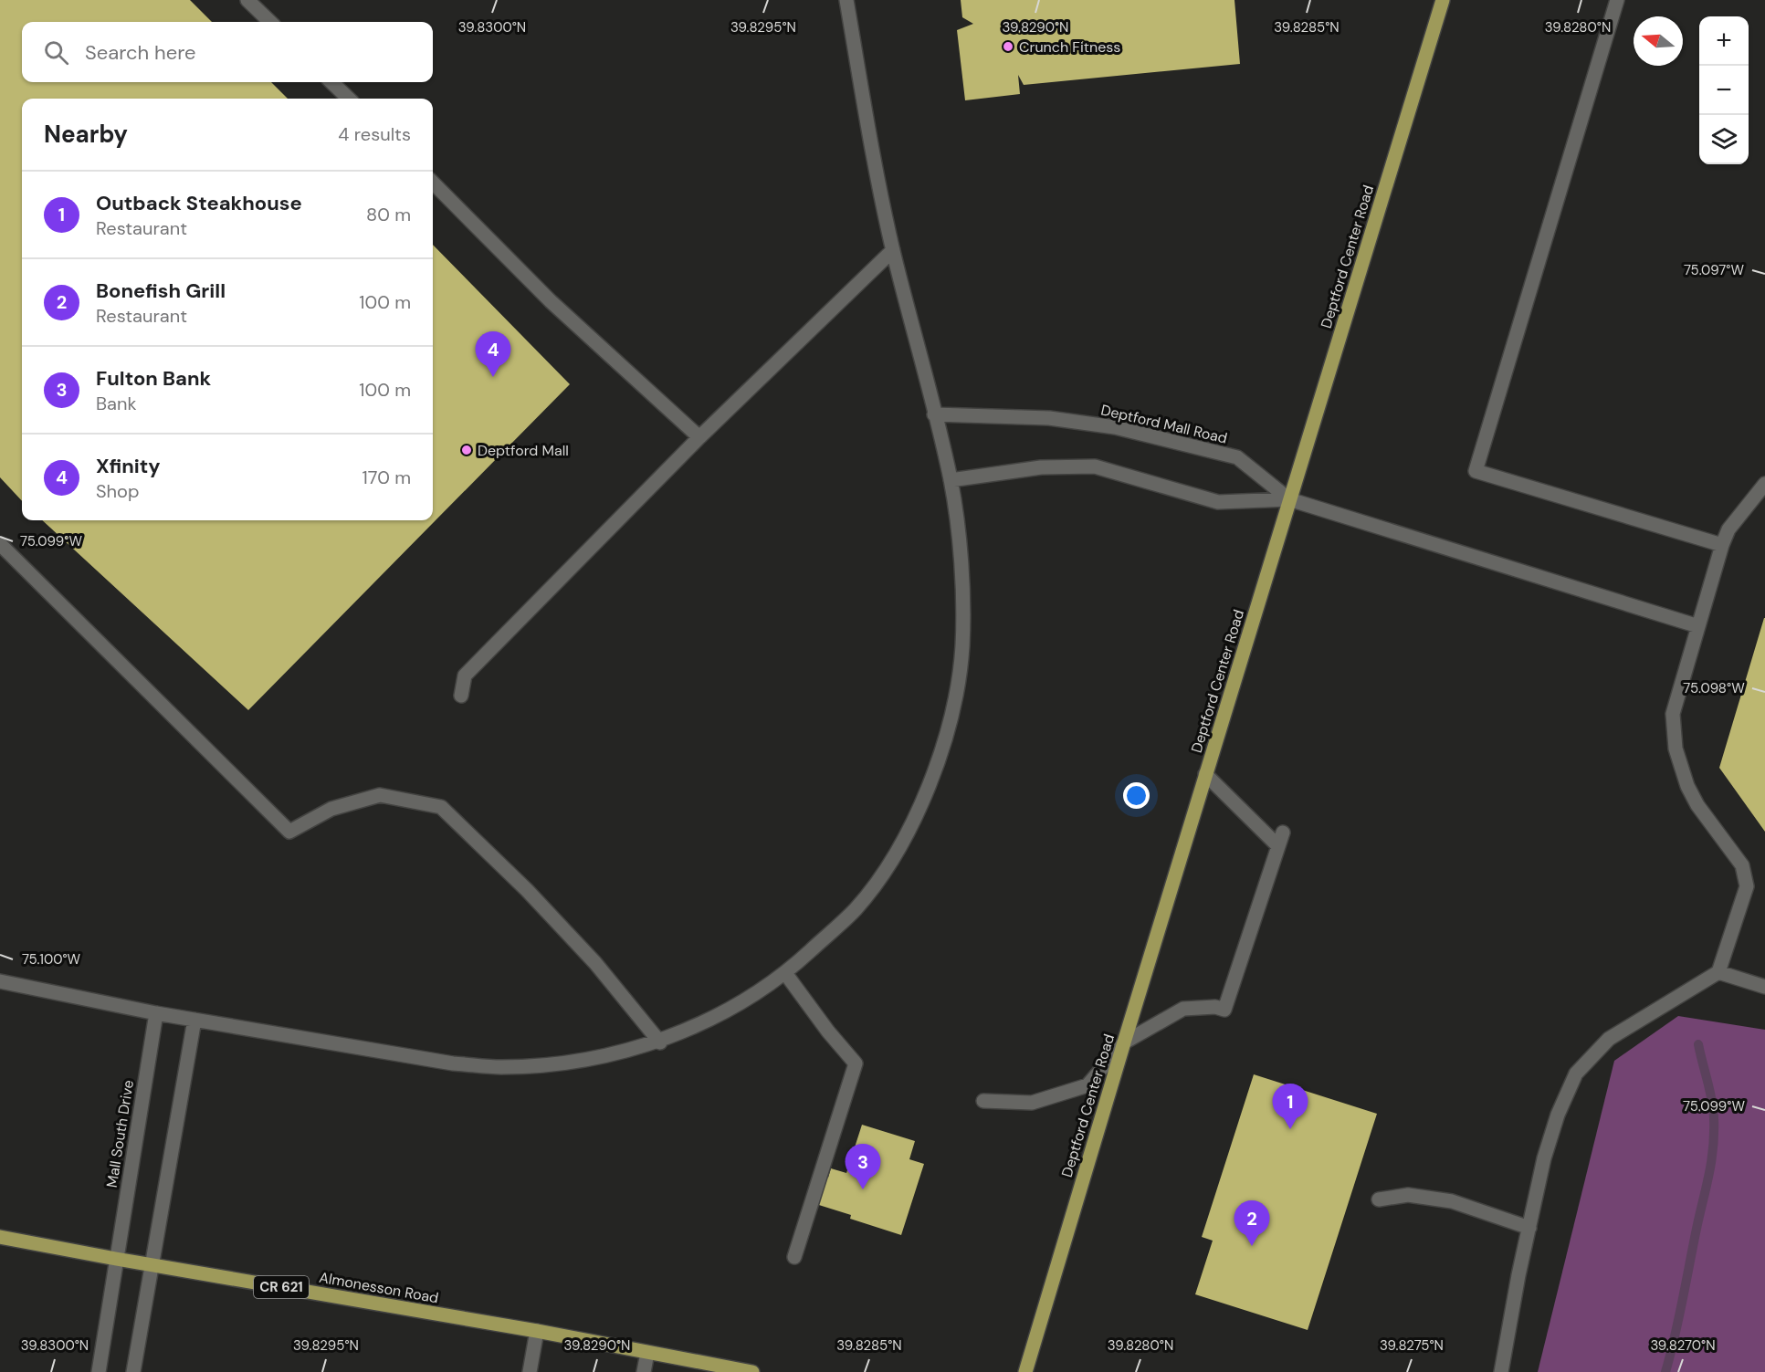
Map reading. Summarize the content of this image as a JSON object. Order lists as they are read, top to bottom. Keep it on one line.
{"streets":{"main road":["Deptford Center Road","CR 621","Almonesson Road"],"lane":["Deptford Mall Road","Mall South Drive"]},"crossings":[["Deptford Center Road","Deptford Mall Road"],["Mall South Drive","Almonesson Road"]],"places":["Crunch Fitness","Deptford Mall"],"north":"left","page":{"map_buttons":["+","−"],"search":"Search here","heading":["Nearby","4 results"],"list":[{"mark":"1","name":"Outback Steakhouse","note":"Restaurant","value":"80 m"},{"mark":"2","name":"Bonefish Grill","note":"Restaurant","value":"100 m"},{"mark":"3","name":"Fulton Bank","note":"Bank","value":"100 m"},{"mark":"4","name":"Xfinity","note":"Shop","value":"170 m"}],"pins":["4","1","3","2"]},"coordinates":["39.8300°N","39.8295°N","39.8290°N","39.8285°N","39.8280°N","75.097°W","75.099°W","75.098°W","75.100°W","39.8270°N","39.8275°N"]}
